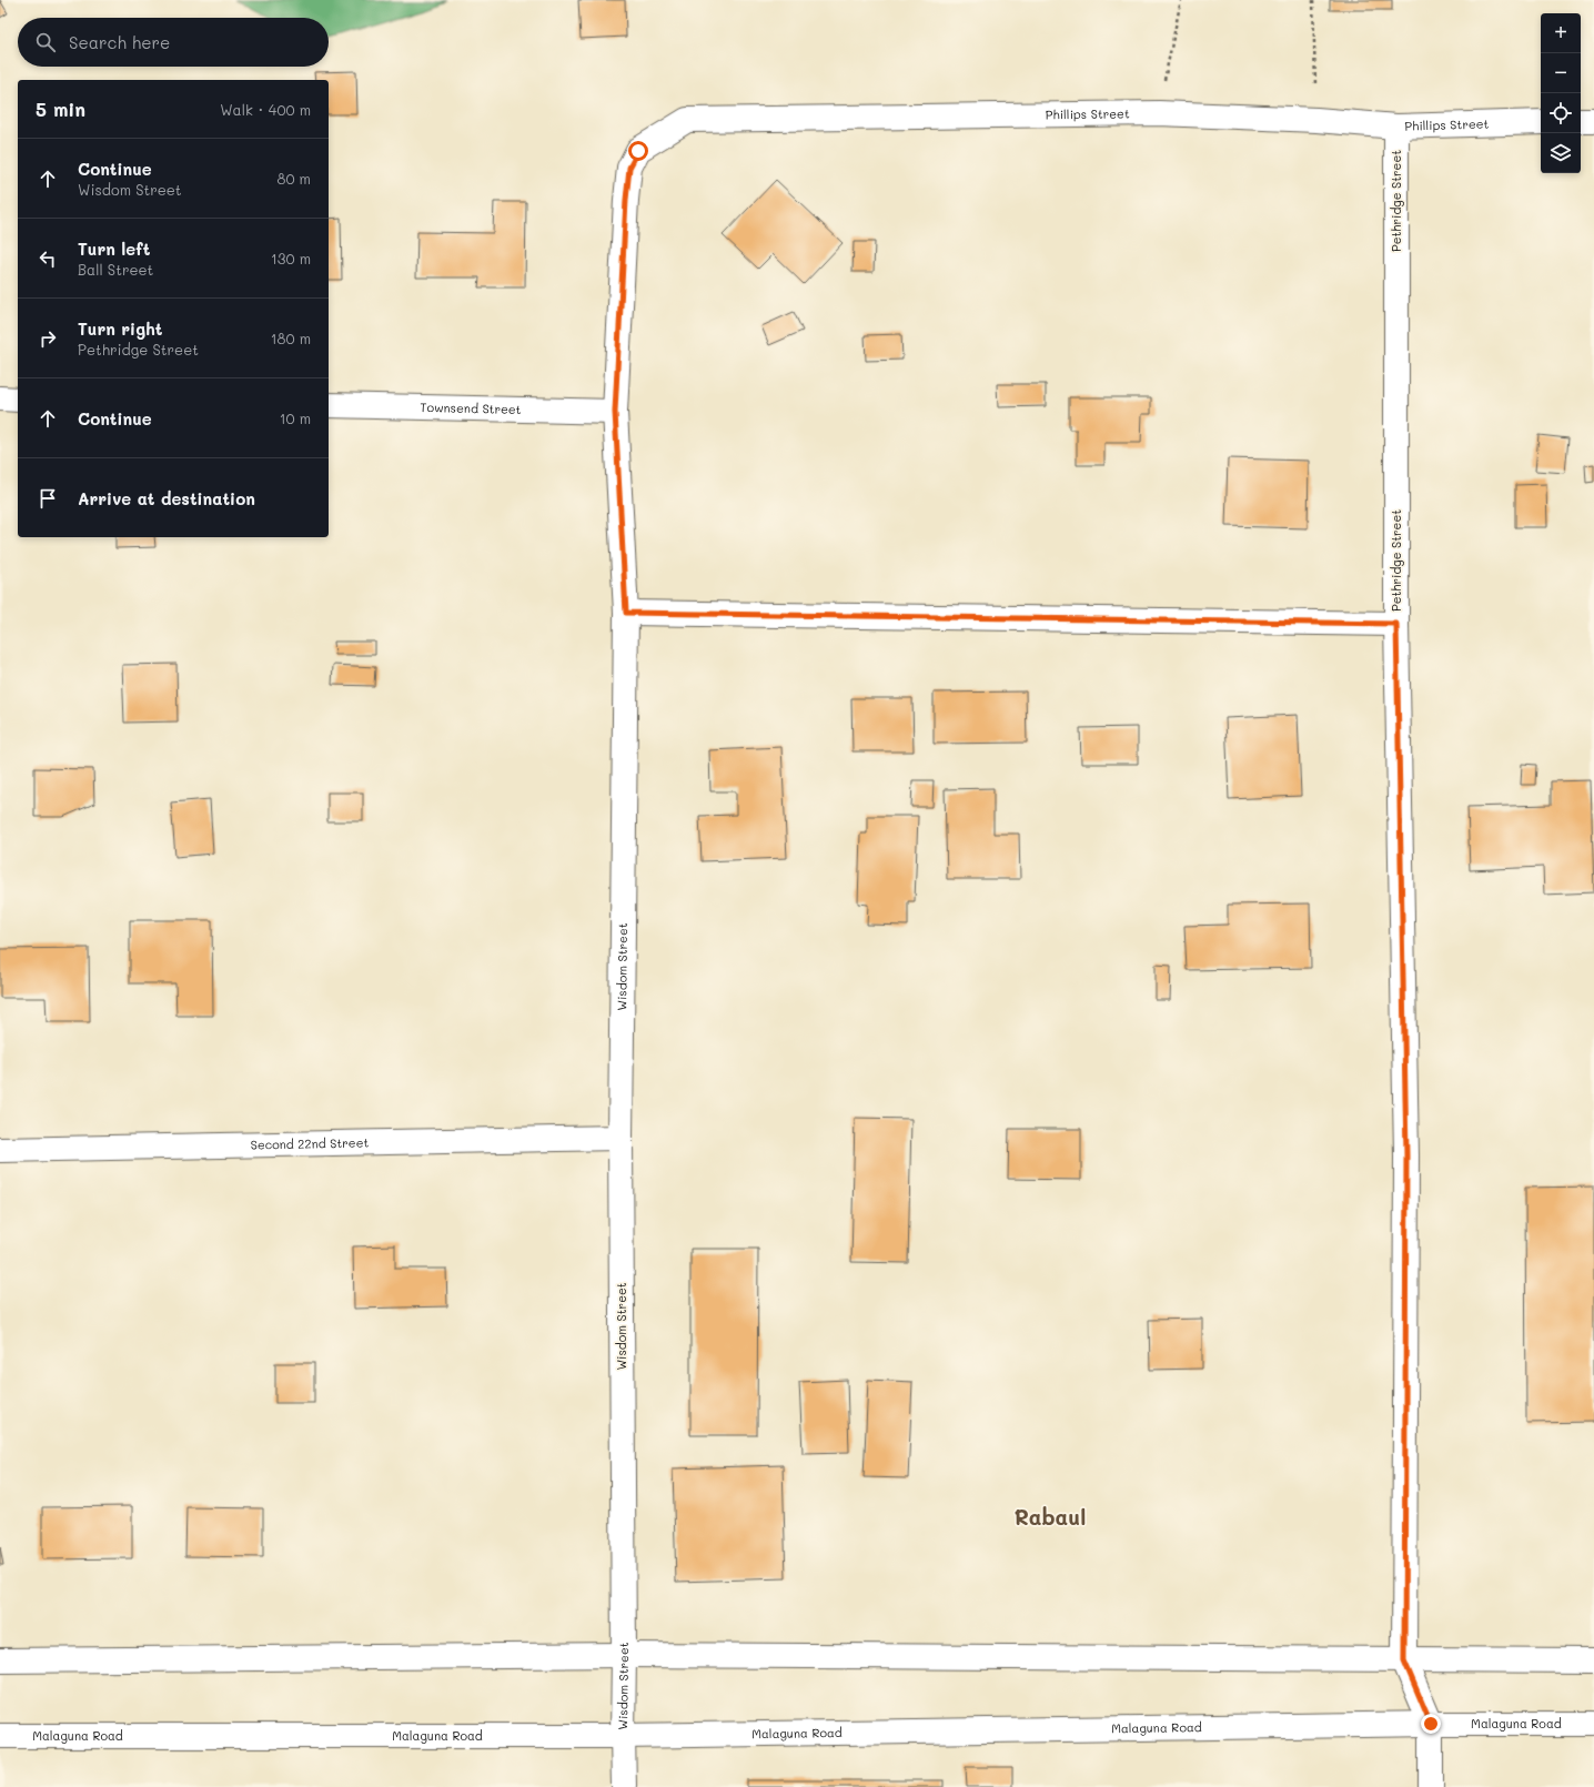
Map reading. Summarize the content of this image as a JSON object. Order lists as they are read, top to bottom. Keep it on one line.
{"streets":{"street":["Phillips Street","Pethridge Street","Townsend Street","Wisdom Street","Second 22nd Street","Malaguna Road"]},"crossings":[["Phillips Street","Pethridge Street"],["Phillips Street","Wisdom Street"],["Townsend Street","Wisdom Street"],["Wisdom Street","Second 22nd Street"],["Wisdom Street","Malaguna Road"]],"districts":["Rabaul"],"page":{"map_buttons":["+","−"],"search":"Search here","heading":["5 min","Walk · 400 m"],"list":[["Continue","Wisdom Street","80 m"],["Turn left","Ball Street","130 m"],["Turn right","Pethridge Street","180 m"],["Continue","10 m"],"Arrive at destination"]}}
